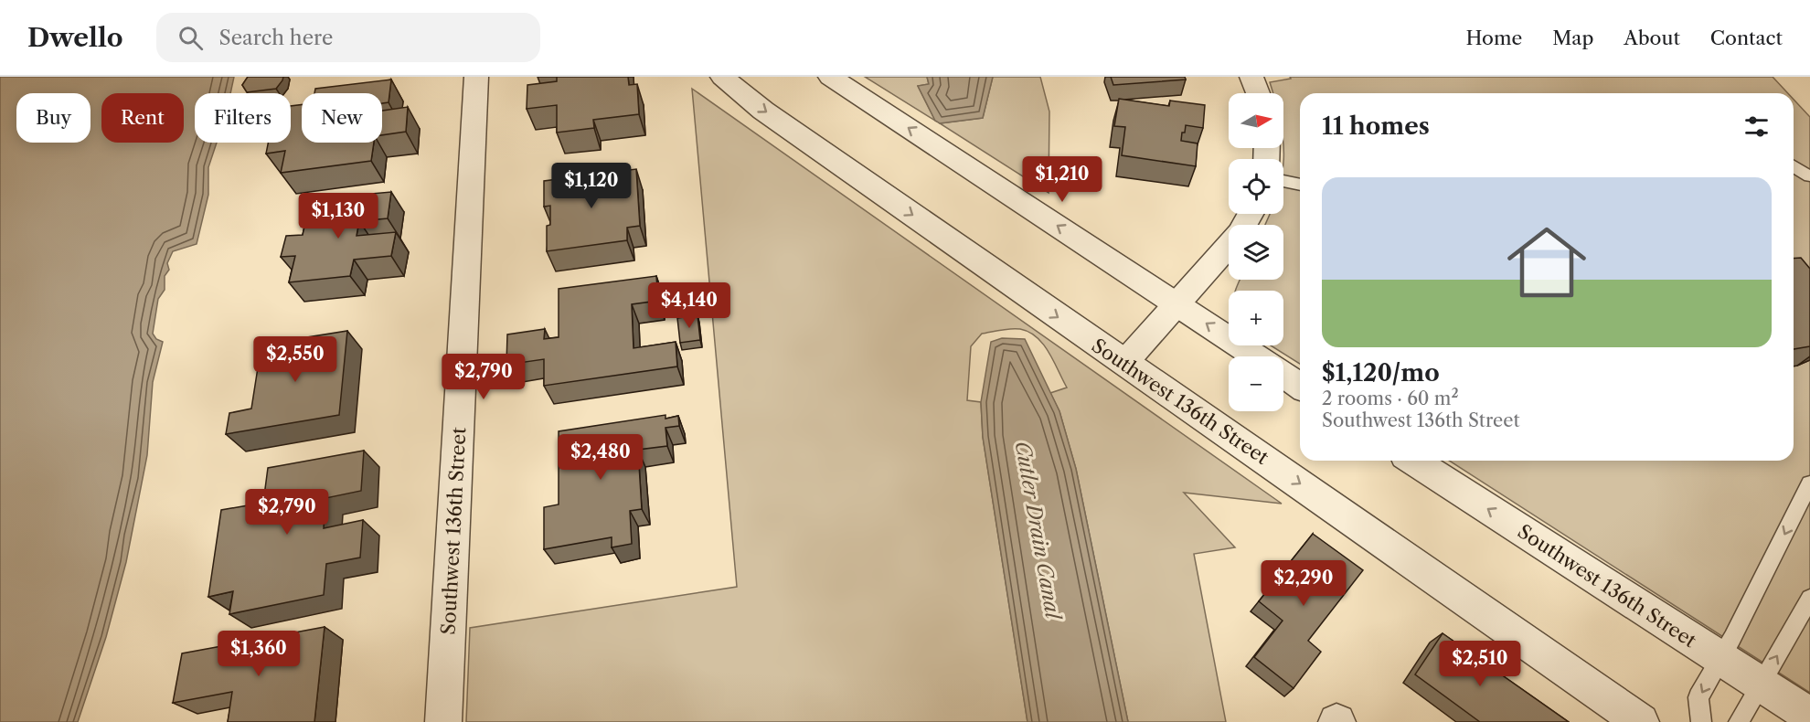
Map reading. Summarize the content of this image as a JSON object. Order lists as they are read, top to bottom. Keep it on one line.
{"streets":{"street":["Southwest 136th Street"]},"water":["Cutler Drain Canal"],"north":"right","page":{"header":"Dwello","search":"Search here","nav":["Home","Map","About","Contact"],"map_buttons":["+","−"],"chip":["Buy","Rent","Filters","New"],"heading":"11 homes","price":["$1,210","$1,120","$1,130","$4,140","$2,550","$2,790","$2,480","$2,790","$2,290","$1,360","$2,510"],"list":[{"name":"$1,120/mo","note":"2 rooms · 60 m² · Southwest 136th Street"}]}}
